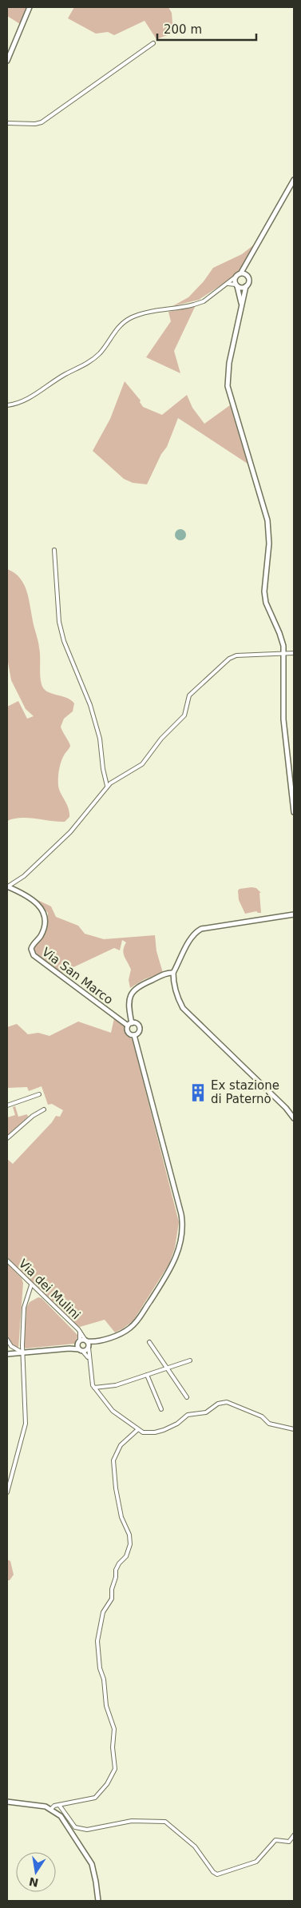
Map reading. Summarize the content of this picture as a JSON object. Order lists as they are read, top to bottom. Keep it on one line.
{"streets":{"street":["Via San Marco","Via dei Mulini"]},"places":{"building":["Ex stazione di Paternò"]},"scale_bar":"200 m","north":"bottom"}
